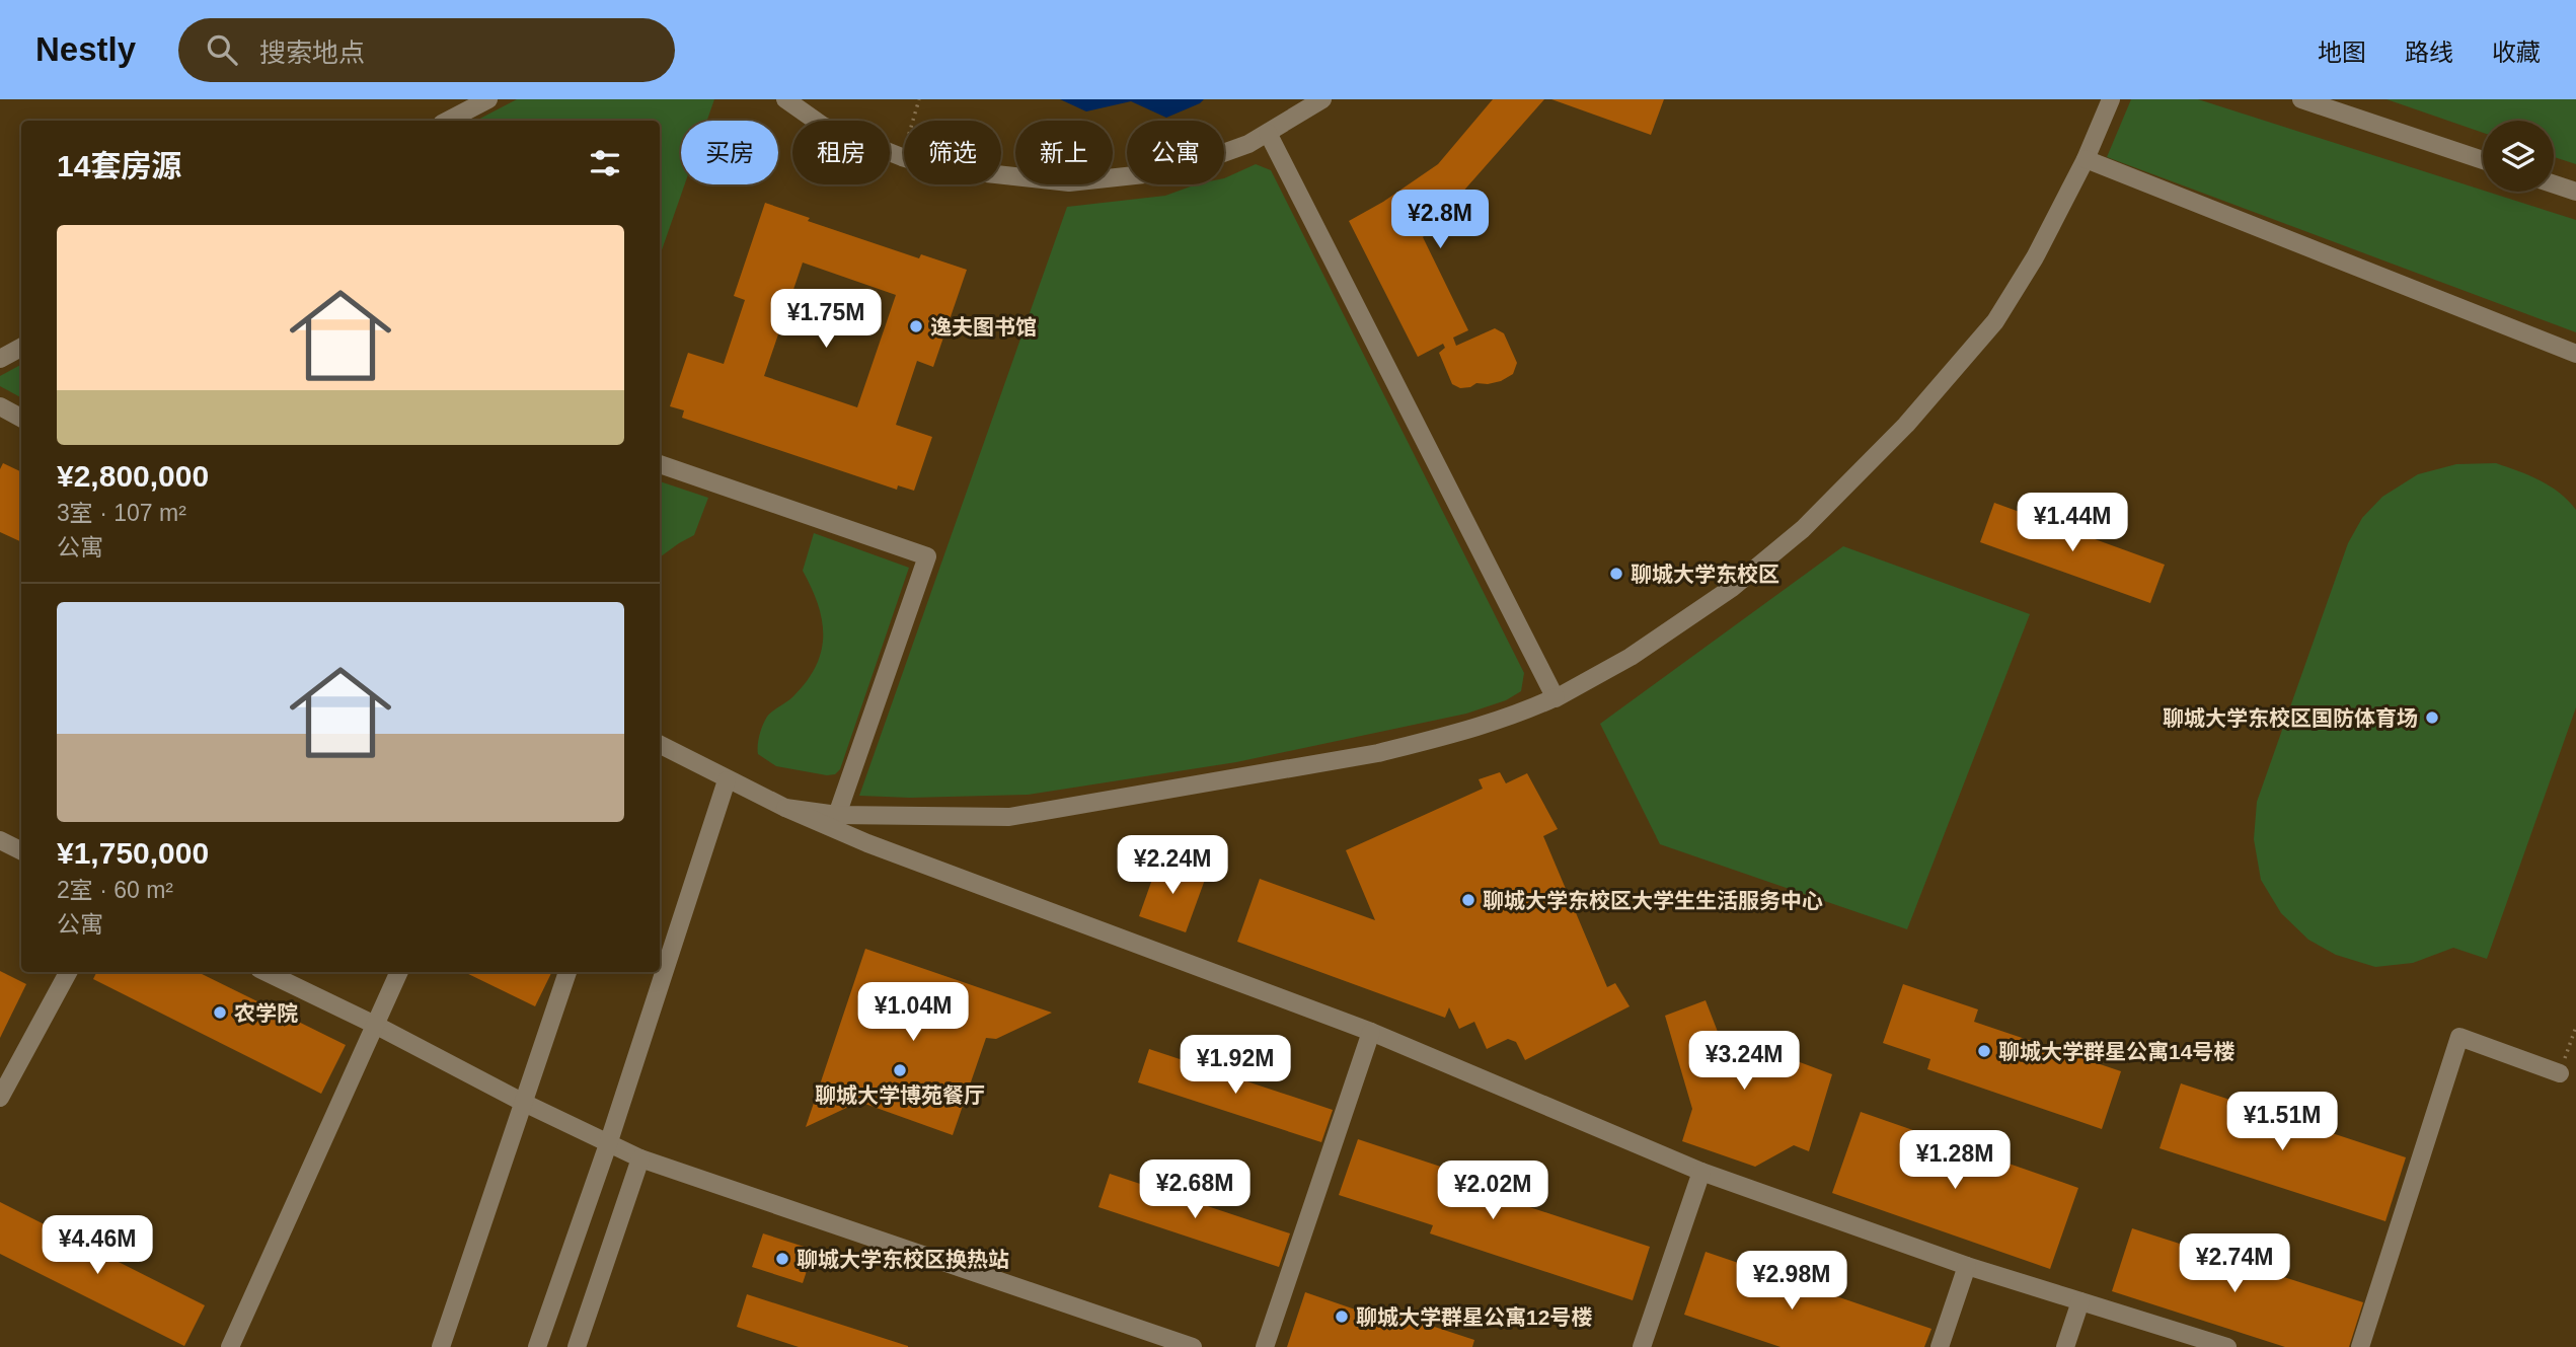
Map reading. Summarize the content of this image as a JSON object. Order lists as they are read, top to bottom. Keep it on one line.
{"places":["逸夫图书馆","聊城大学东校区","聊城大学东校区国防体育场","聊城大学东校区大学生生活服务中心","农学院","聊城大学群星公寓14号楼","聊城大学博苑餐厅","聊城大学东校区换热站","聊城大学群星公寓12号楼"],"page":{"header":"Nestly","search":"搜索地点","nav":["地图","路线","收藏"],"chip":["买房","租房","筛选","新上","公寓"],"heading":"14套房源","price":["¥2.8M","¥1.75M","¥1.44M","¥2.24M","¥1.04M","¥3.24M","¥1.92M","¥1.51M","¥1.28M","¥2.68M","¥2.02M","¥4.46M","¥2.74M","¥2.98M"],"list":[{"name":"¥2,800,000","note":"3室 · 107 m² · 公寓"},{"name":"¥1,750,000","note":"2室 · 60 m² · 公寓"}]}}
